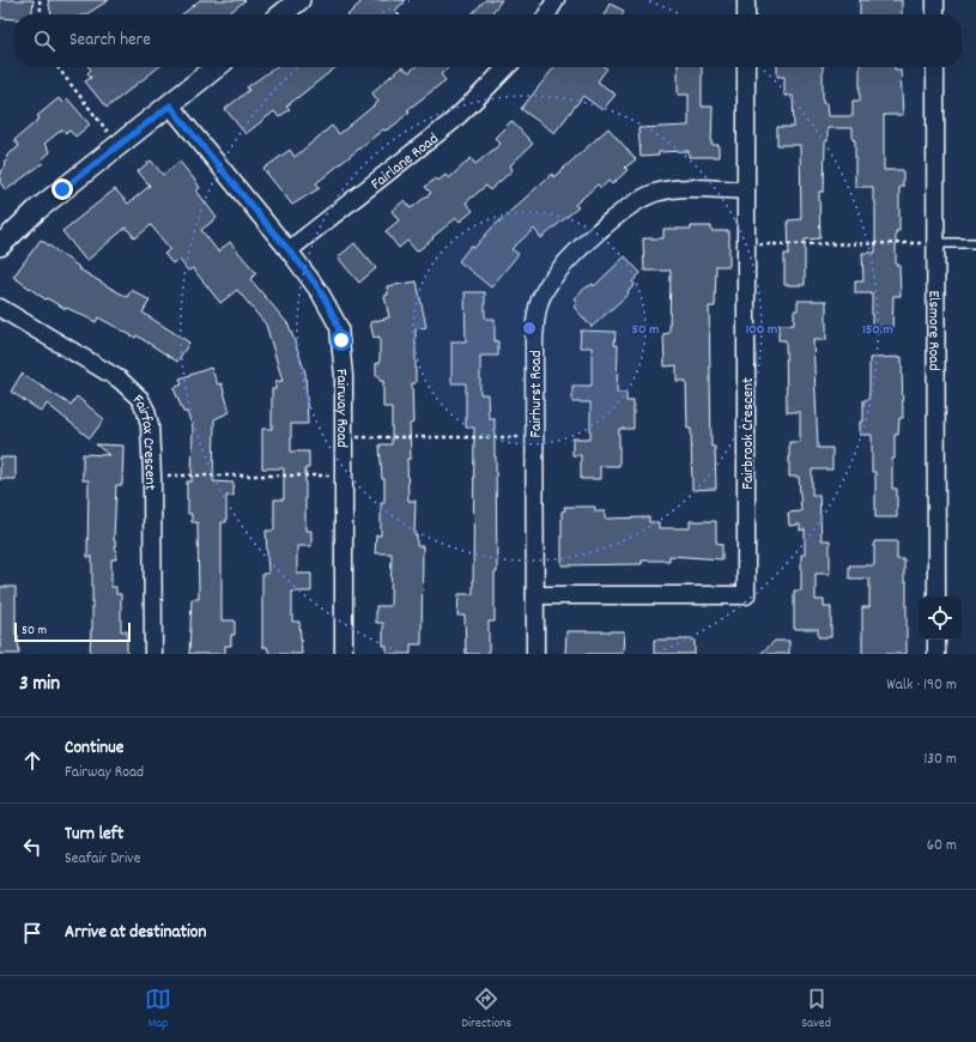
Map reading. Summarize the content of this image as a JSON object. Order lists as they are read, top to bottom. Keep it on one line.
{"streets":{"street":["Fairlane Road","Elsmore Road","Fairhurst Road","Fairway Road","Fairbrook Crescent","Fairfax Crescent"]},"crossings":[["Fairlane Road","Fairway Road"],["Fairhurst Road","Fairbrook Crescent"]],"scale_bar":"50 m","page":{"search":"Search here","scale":"50 m","heading":["3 min","Walk · 190 m"],"list":[["Continue","Fairway Road","130 m"],["Turn left","Seafair Drive","60 m"],"Arrive at destination"],"nav":["Map","Directions","Saved"]},"rings":["50 m","100 m","150 m"]}
